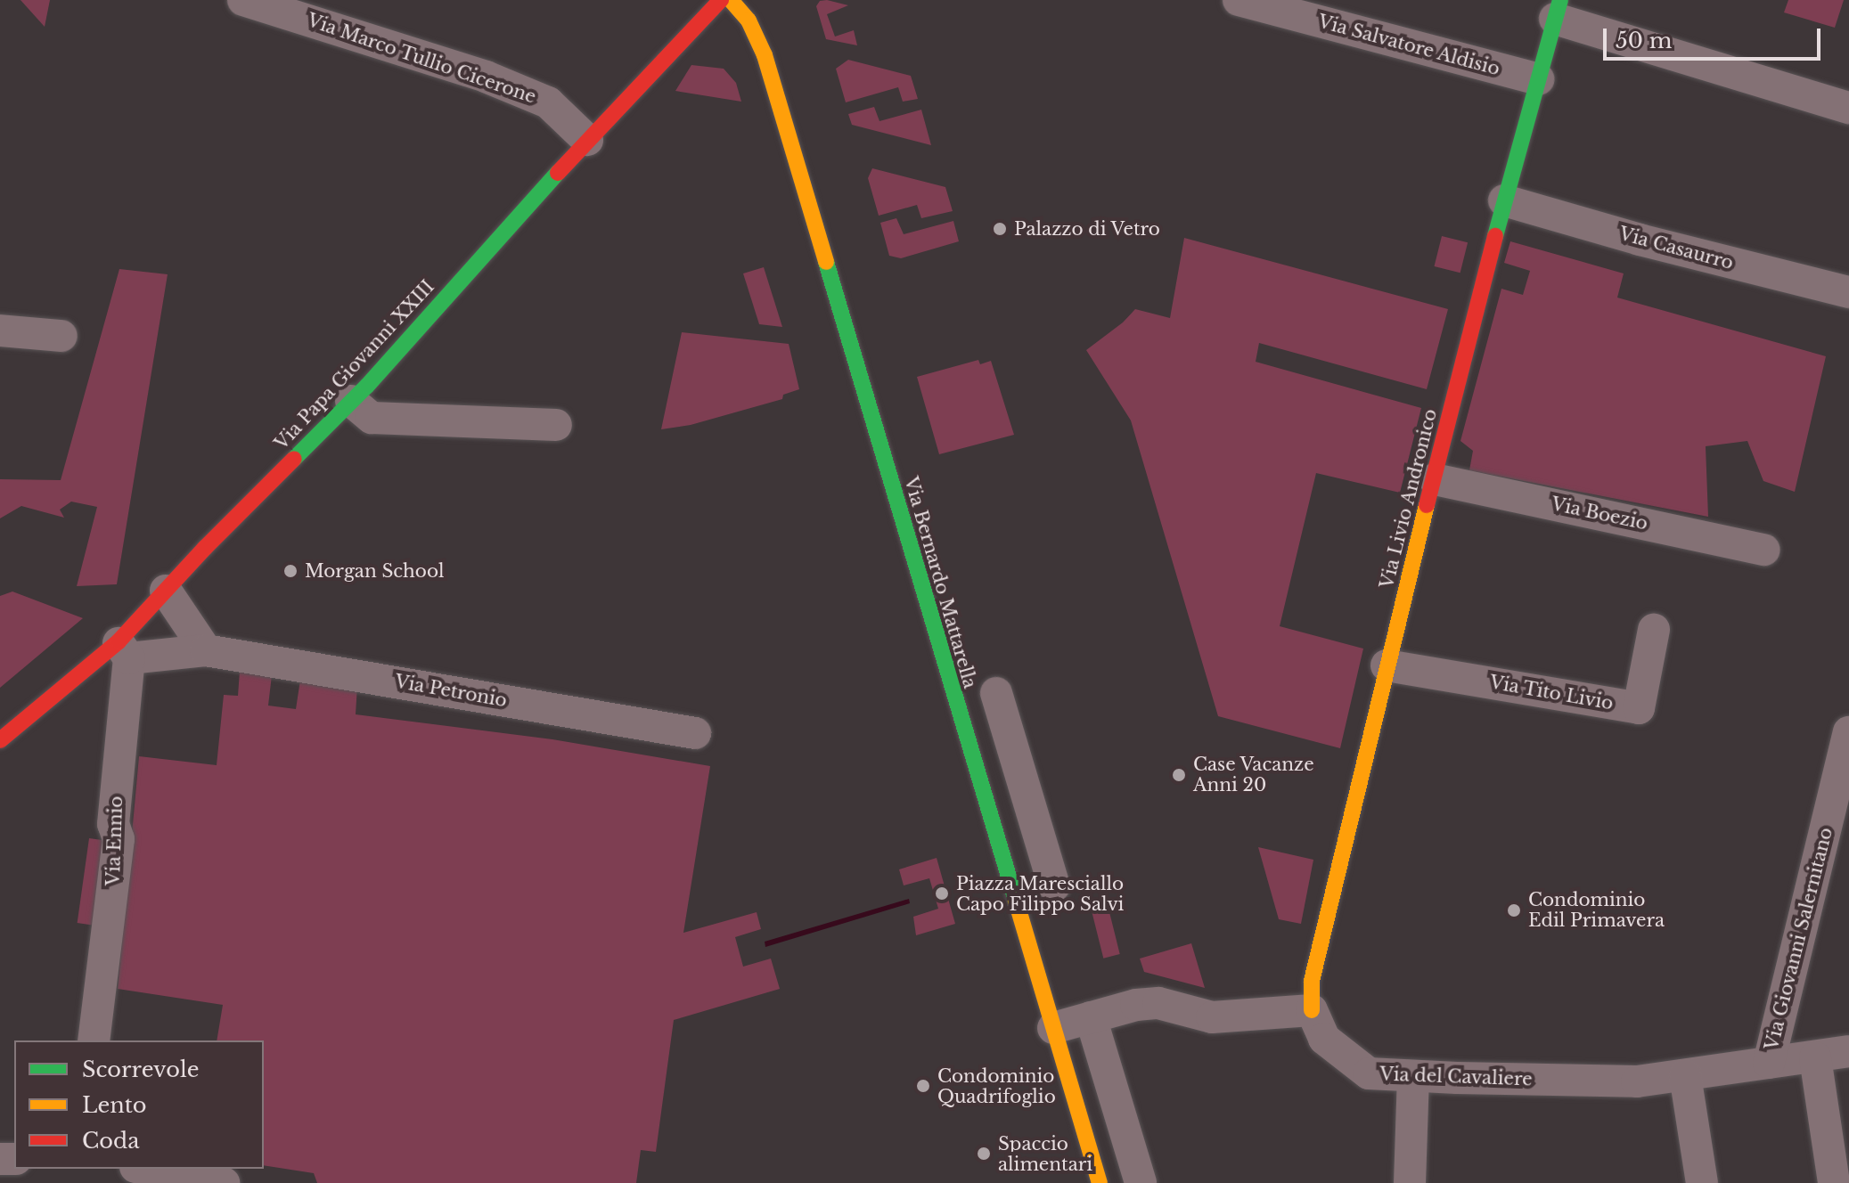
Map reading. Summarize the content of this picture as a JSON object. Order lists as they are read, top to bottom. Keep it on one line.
{"streets":{"street":["Via Salvatore Aldisio","Via Marco Tullio Cicerone","Via Casaurro","Via Papa Giovanni XXIII","Via Livio Andronico","Via Boezio","Via Bernardo Mattarella","Via Petronio","Via Tito Livio","Via Ennio","Via Giovanni Salernitano","Via del Cavaliere"]},"crossings":[["Via Salvatore Aldisio","Via Livio Andronico"],["Via Marco Tullio Cicerone","Via Papa Giovanni XXIII"],["Via Casaurro","Via Livio Andronico"],["Via Livio Andronico","Via Boezio"],["Via Livio Andronico","Via Tito Livio"],["Via Livio Andronico","Via del Cavaliere"],["Via Petronio","Via Ennio"],["Via Giovanni Salernitano","Via del Cavaliere"]],"places":["Palazzo di Vetro","Morgan School","Case Vacanze Anni 20","Piazza Maresciallo Capo Filippo Salvi","Condominio Edil Primavera","Condominio Quadrifoglio","Spaccio alimentari"],"legend":["Scorrevole","Lento","Coda"],"scale_bar":"50 m"}
